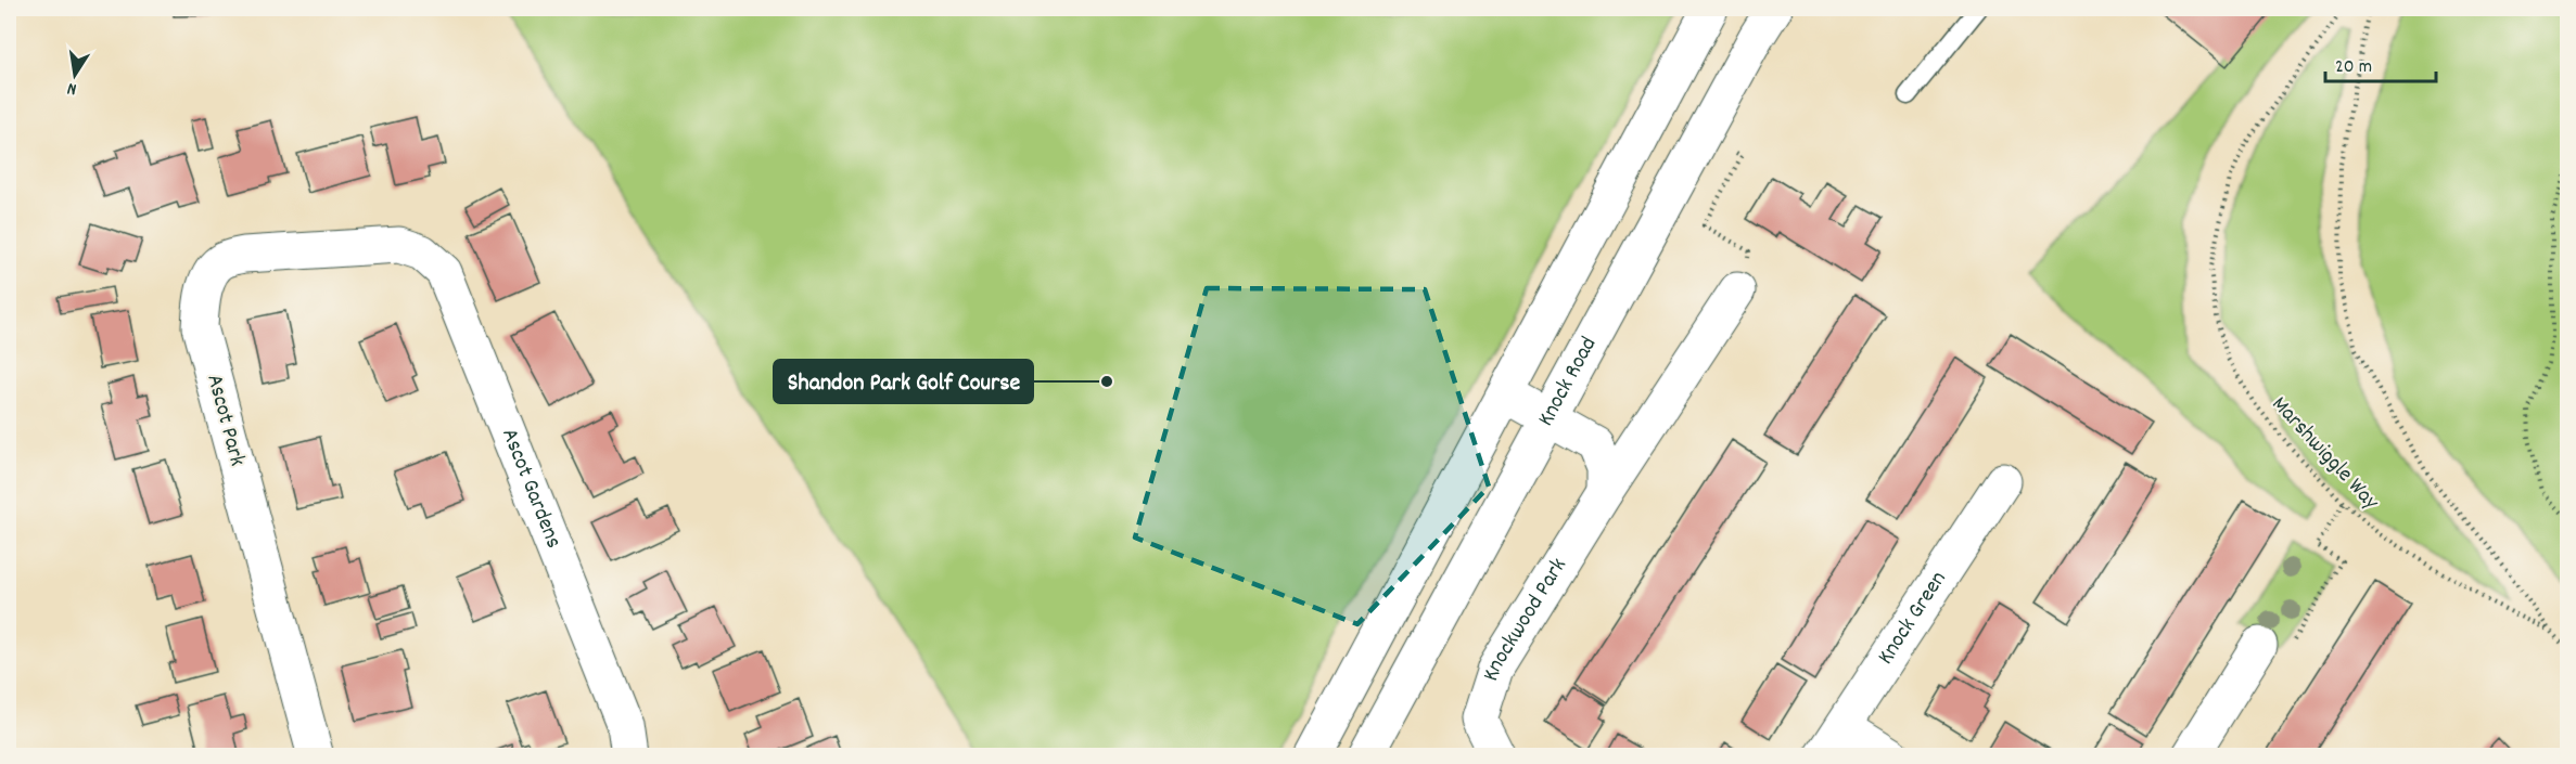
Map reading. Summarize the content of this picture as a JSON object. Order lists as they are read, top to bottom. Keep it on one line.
{"streets":{"main road":["Knock Road","Ascot Park","Ascot Gardens","Knock Green","Knockwood Park"],"path":["Marshwiggle Way"]},"crossings":[["Ascot Park","Ascot Gardens"]],"places":["Shandon Park Golf Course"],"scale_bar":"20 m","north":"bottom"}
